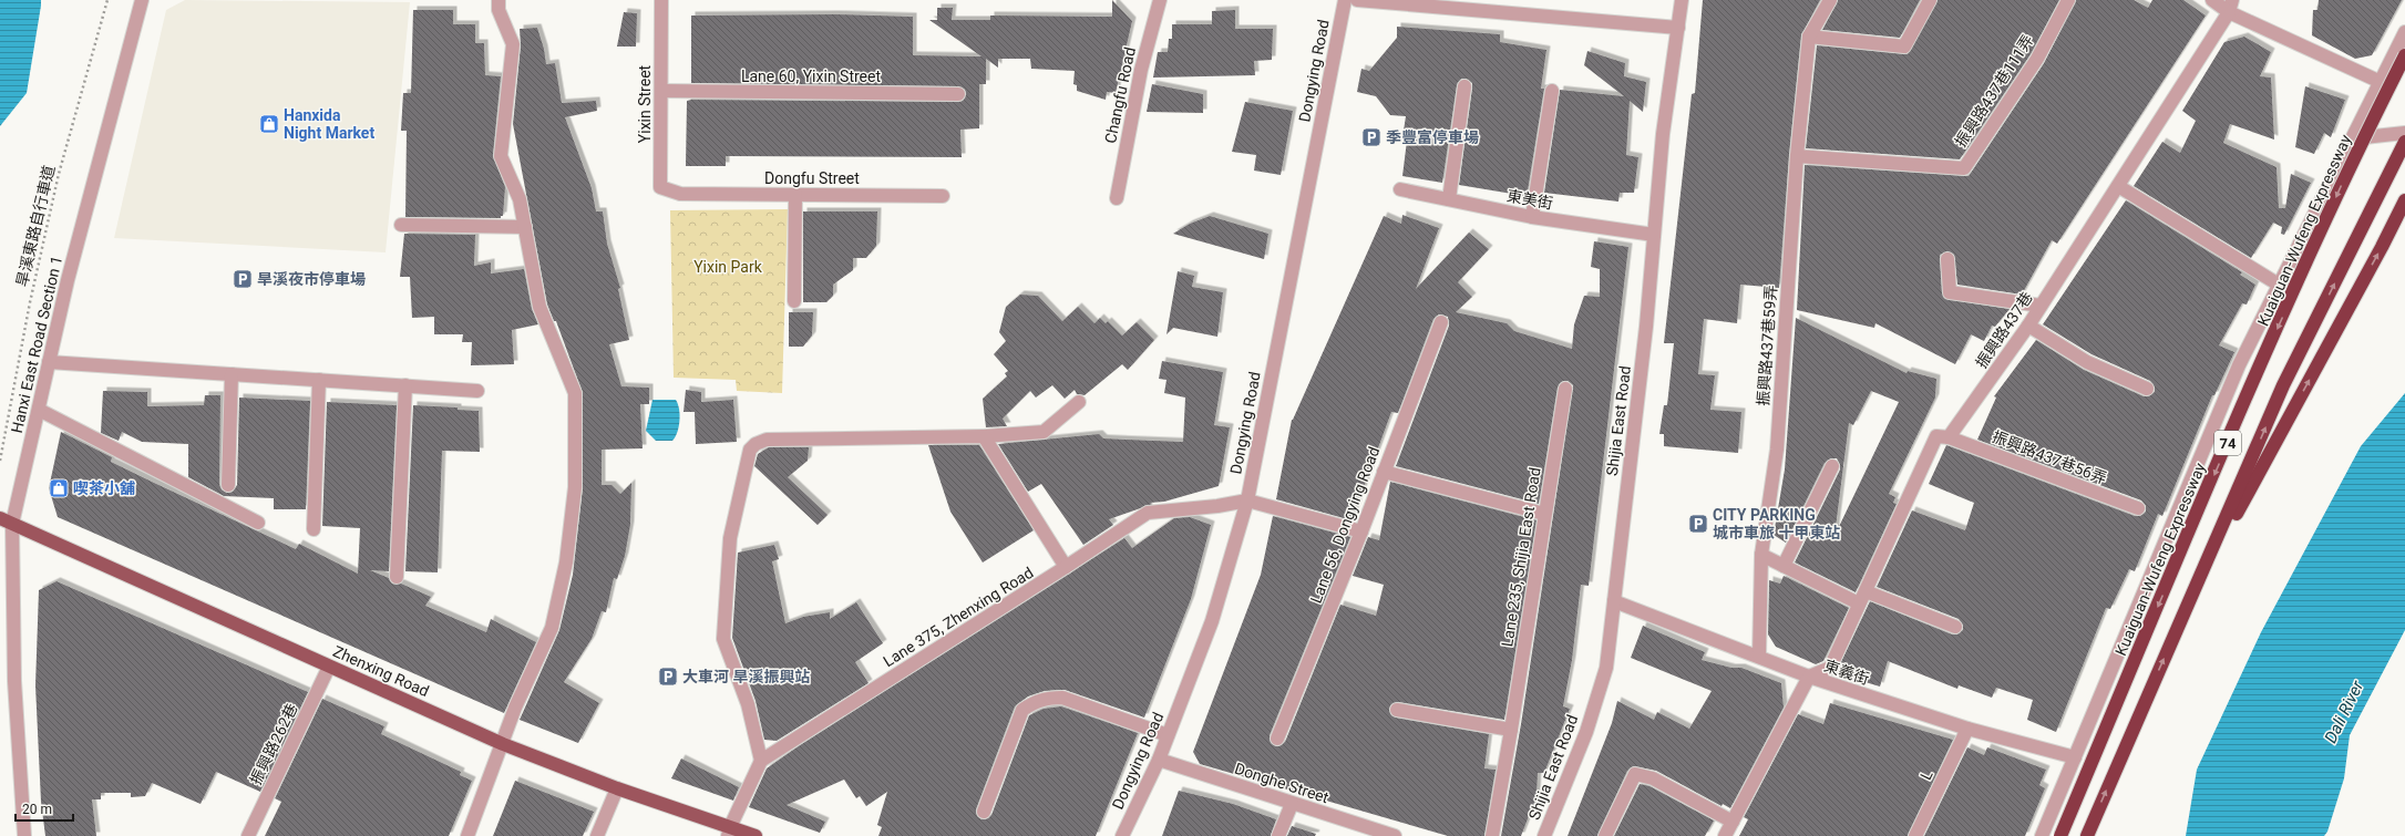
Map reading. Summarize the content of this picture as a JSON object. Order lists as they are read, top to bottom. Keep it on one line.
{"streets":{"highway":["Kuaiguan-Wufeng Expressway","74"],"main road":["Zhenxing Road"],"street":["Dongying Road","Lane 60, Yixin Street","振興路437巷111弄","Changfu Road","Yixin Street","Dongfu Street","東美街","振興路437巷","Hanxi East Road Section 1","振興路437巷59弄","Shijia East Road","振興路437巷56弄","Lane 56, Dongying Road","Lane 235, Shijia East Road","Lane 375, Zhenxing Road","東義街","振興路262巷","L","Donghe Street"],"path":["旱溪東路自行車道"]},"crossings":[["Dongying Road","Lane 375, Zhenxing Road"],["Dongying Road","Donghe Street"],["Lane 60, Yixin Street","Yixin Street"],["振興路437巷111弄","振興路437巷59弄"],["Yixin Street","Dongfu Street"],["東美街","Shijia East Road"],["振興路437巷","振興路437巷56弄"],["振興路437巷","東義街"],["Hanxi East Road Section 1","Zhenxing Road"],["振興路437巷59弄","東義街"],["Shijia East Road","東義街"],["Zhenxing Road","振興路262巷"],["東義街","L"]],"water":["Dali River"],"parks":["Yixin Park"],"places":{"shop":["Hanxida Night Market","喫茶小舖"],"parking":["季豐富停車場","旱溪夜市停車場","CITY PARKING 城市車旅 十甲東站","大車河 旱溪振興站"]},"scale_bar":"20 m"}
